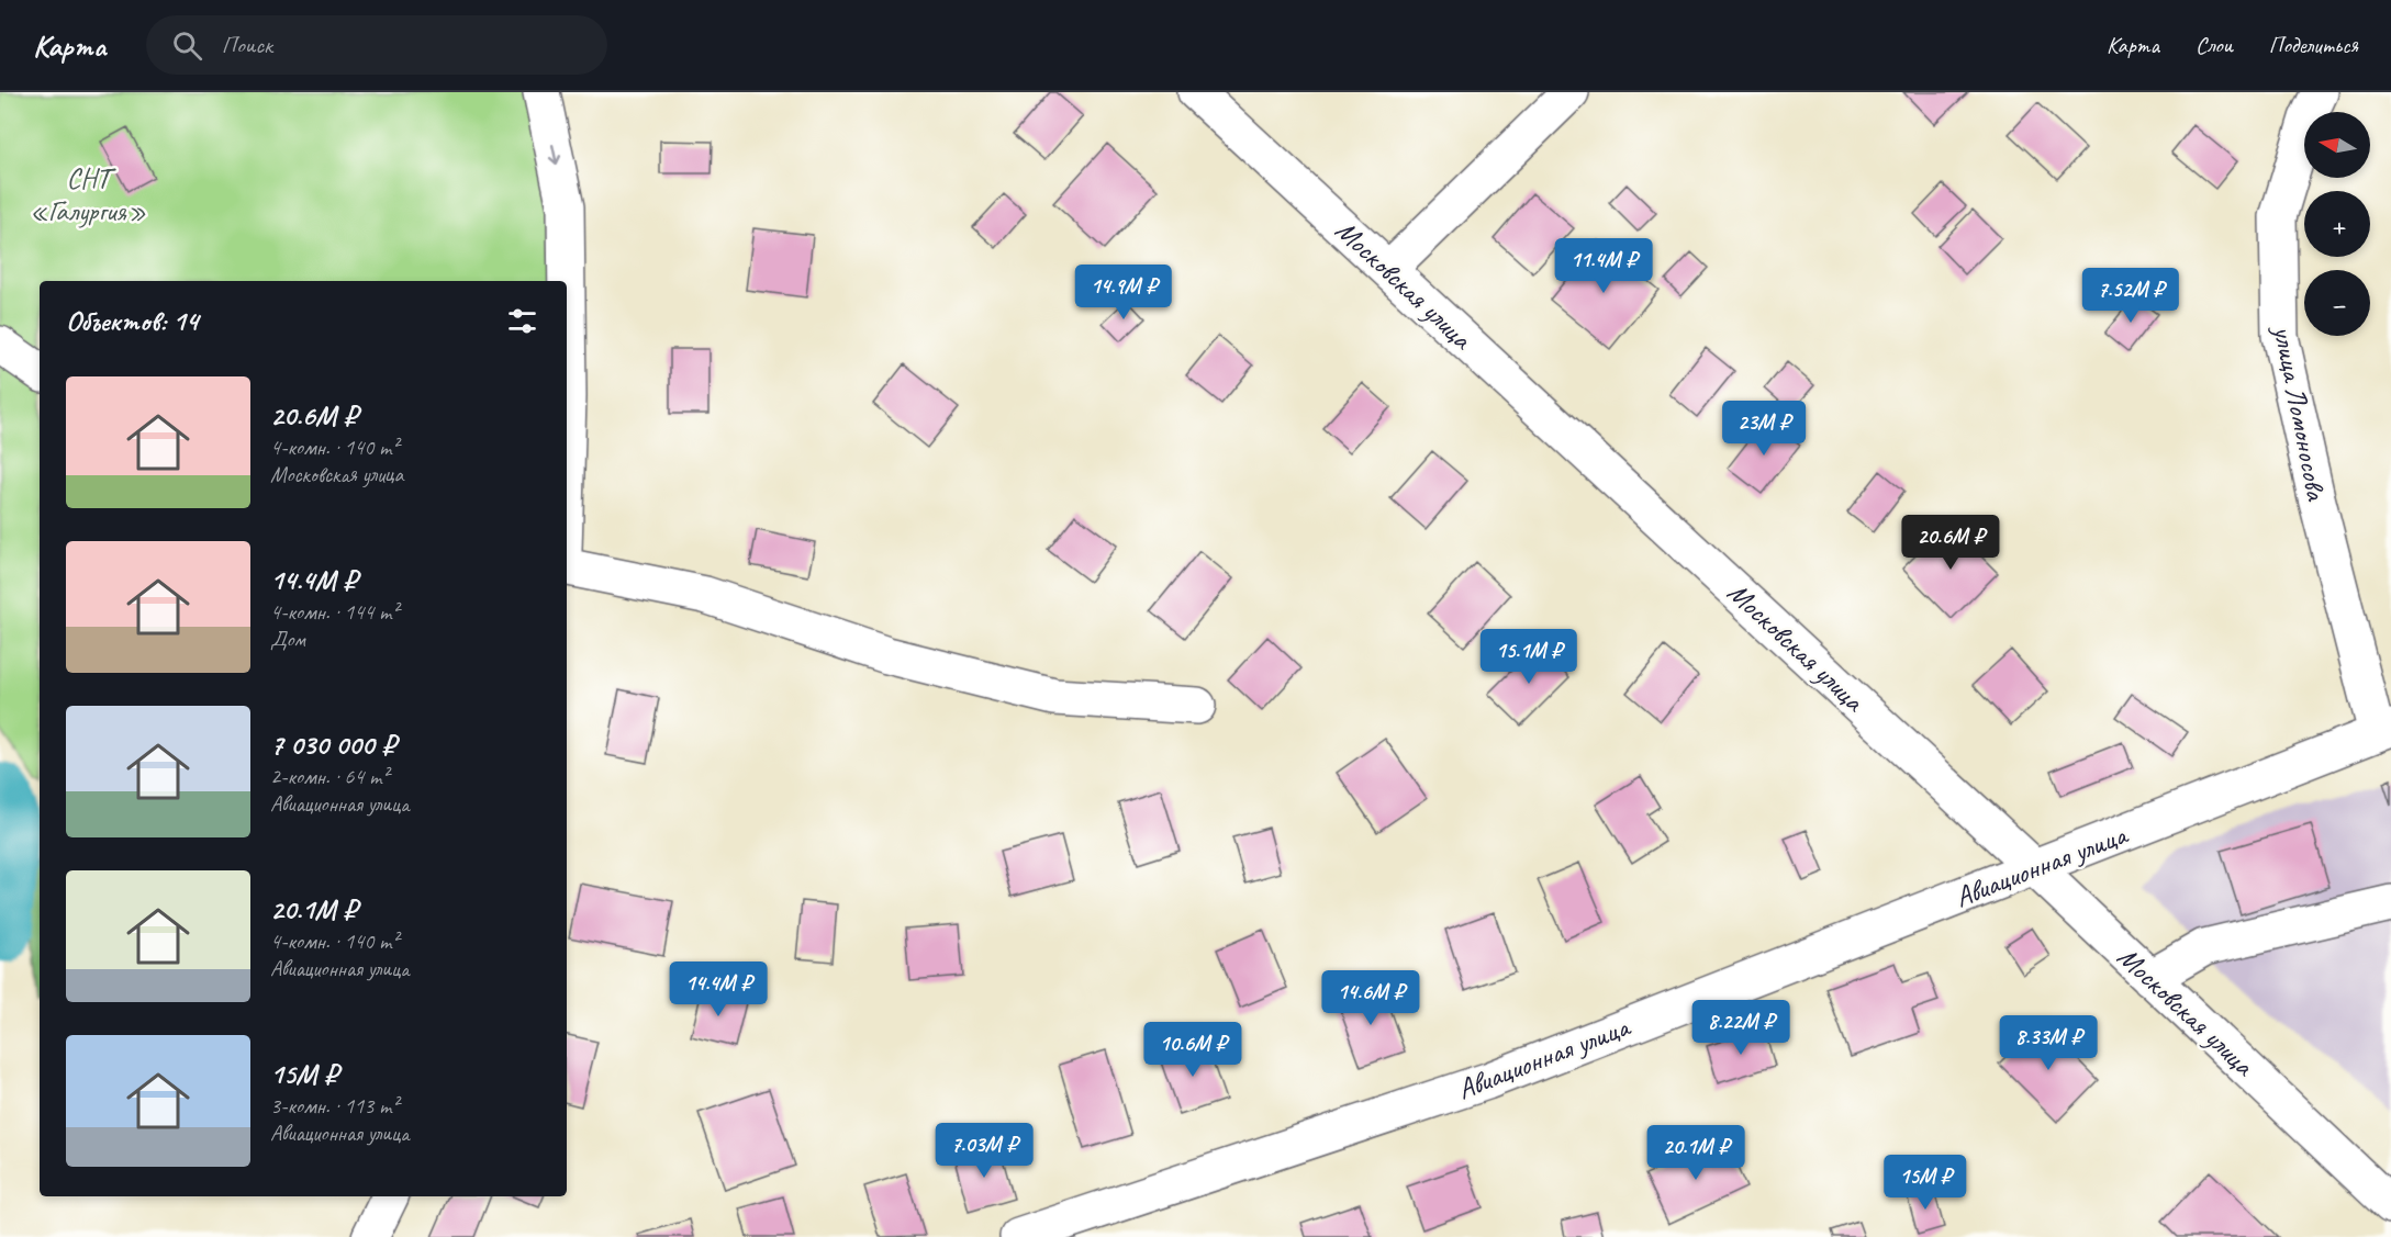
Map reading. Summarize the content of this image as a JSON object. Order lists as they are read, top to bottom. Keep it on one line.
{"streets":{"street":["Московская улица","улица Ломоносова","Авиационная улица"]},"crossings":[["Московская улица","Авиационная улица"],["улица Ломоносова","Авиационная улица"]],"parks":["СНТ «Галургия»"],"north":"left","page":{"header":"Карта","search":"Поиск","nav":["Карта","Слои","Поделиться"],"map_buttons":["+","−"],"price":["11.4M ₽","14.9M ₽","7.52M ₽","23M ₽","20.6M ₽","15.1M ₽","14.4M ₽","14.6M ₽","8.22M ₽","8.33M ₽","10.6M ₽","7.03M ₽","20.1M ₽","15M ₽"],"heading":"Объектов: 14","list":[{"name":"20.6M ₽","note":"4-комн. · 140 m² · Московская улица"},{"name":"14.4M ₽","note":"4-комн. · 144 m² · Дом"},{"name":"7 030 000 ₽","note":"2-комн. · 64 m² · Авиационная улица"},{"name":"20.1M ₽","note":"4-комн. · 140 m² · Авиационная улица"},{"name":"15M ₽","note":"3-комн. · 113 m² · Авиационная улица"}]}}
